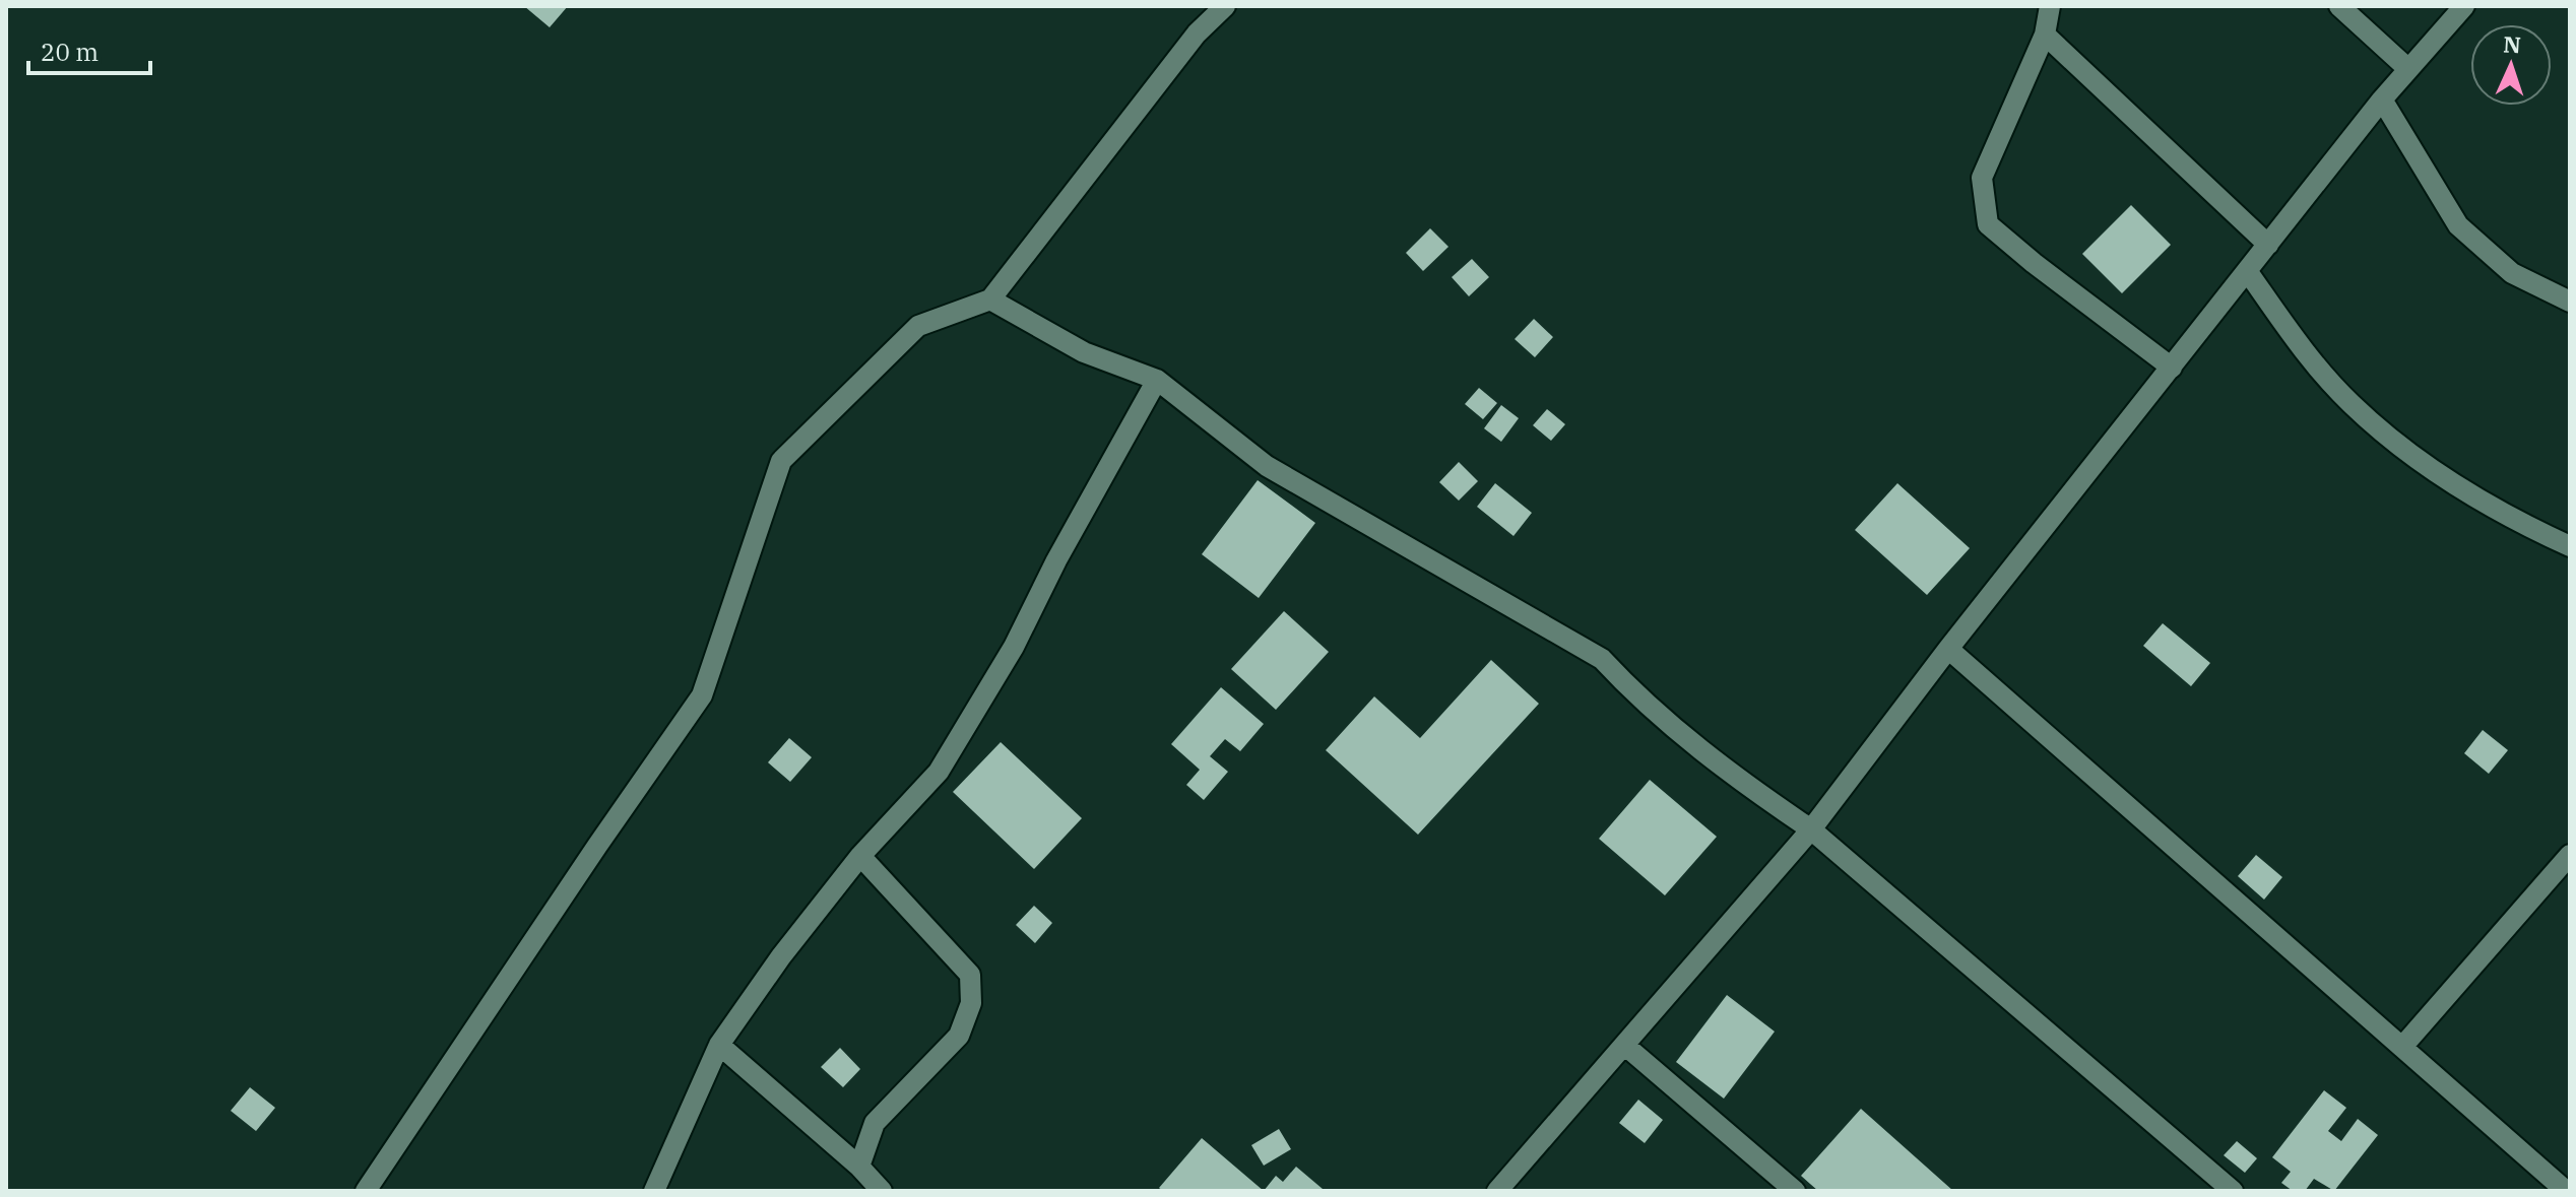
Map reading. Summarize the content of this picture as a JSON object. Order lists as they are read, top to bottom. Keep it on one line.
{"scale_bar":"20 m","north":"top"}
